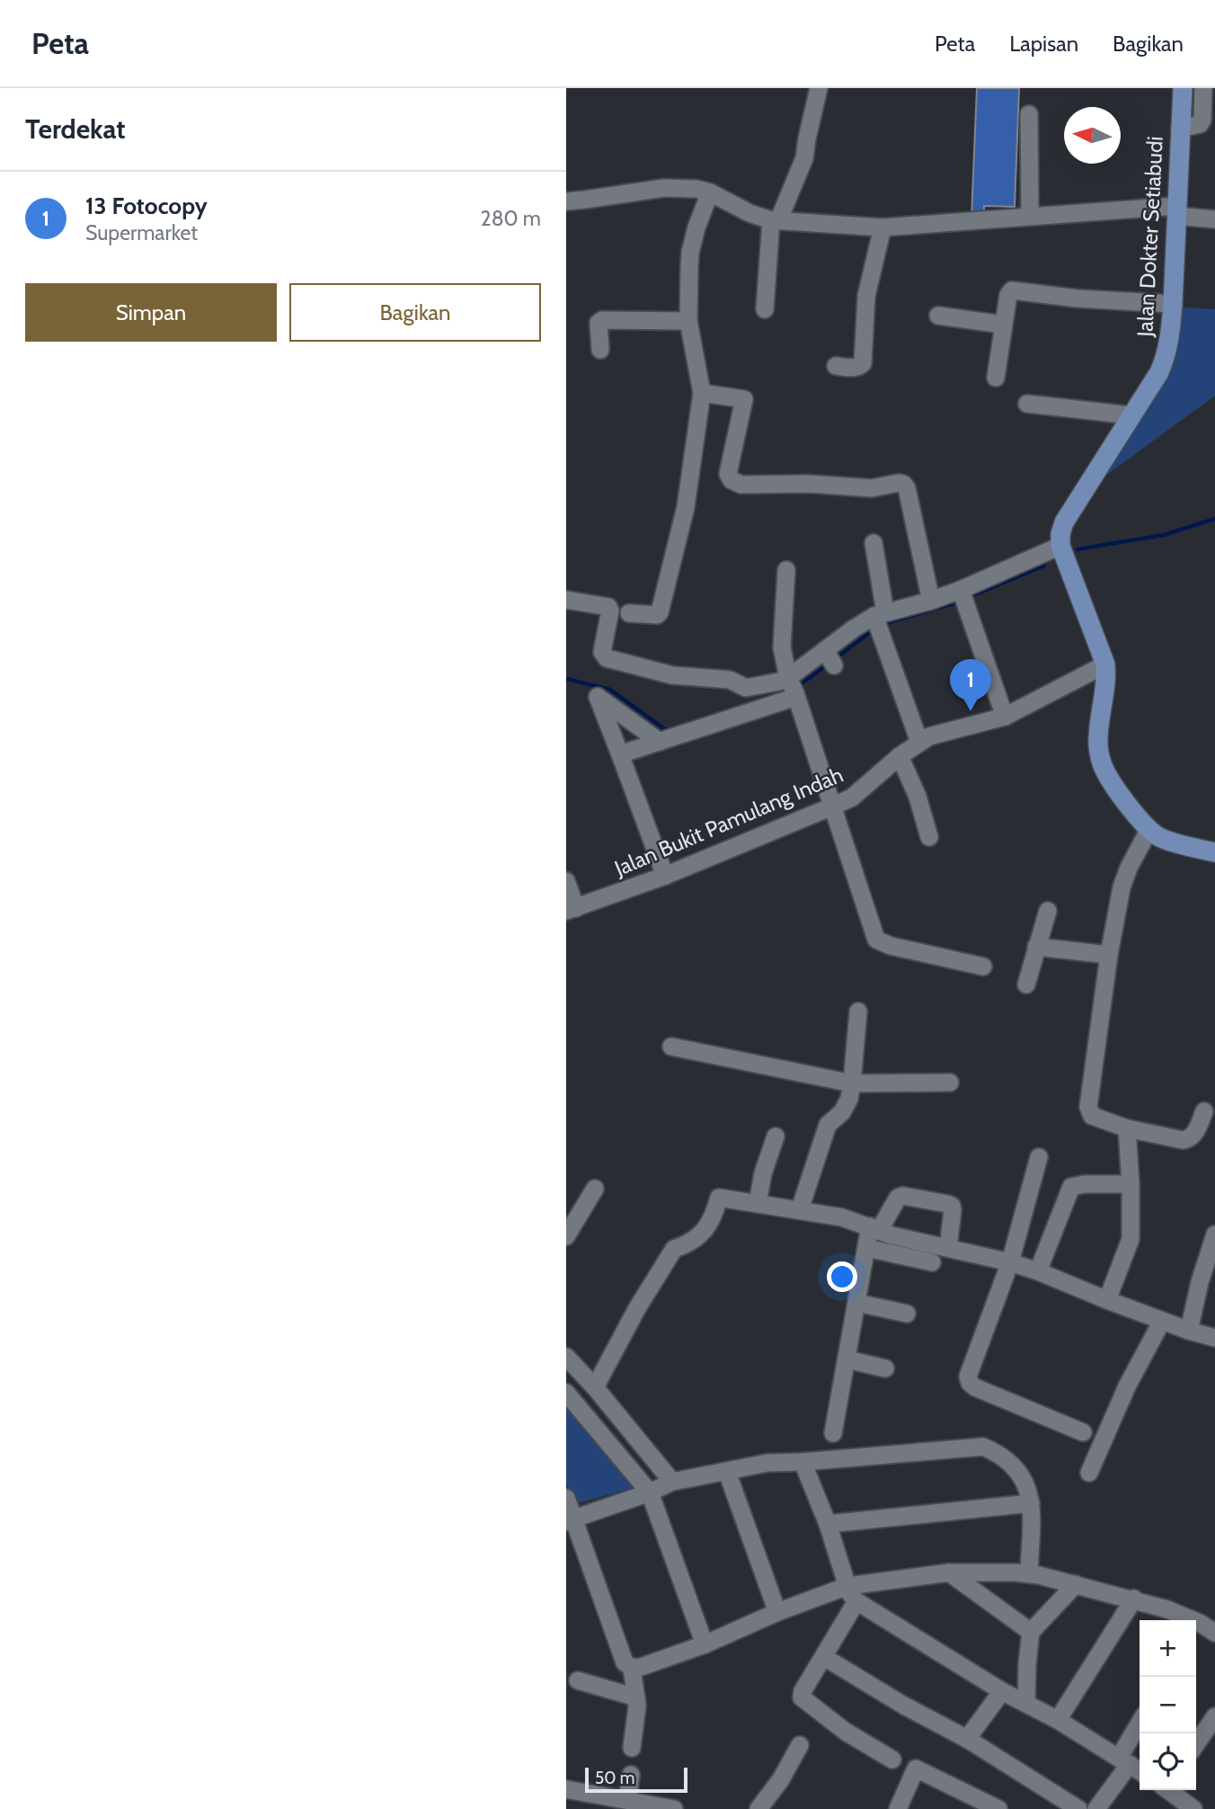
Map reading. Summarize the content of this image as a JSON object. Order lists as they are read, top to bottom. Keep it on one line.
{"streets":{"main road":["Jalan Dokter Setiabudi"],"street":["Jalan Bukit Pamulang Indah"]},"scale_bar":"50 m","north":"left","page":{"header":"Peta","nav":["Peta","Lapisan","Bagikan"],"heading":"Terdekat","list":[{"mark":"1","name":"13 Fotocopy","note":"Supermarket","value":"280 m"}],"buttons":["Simpan","Bagikan"],"pins":"1","map_buttons":["+","−"],"scale":"50 m"}}
